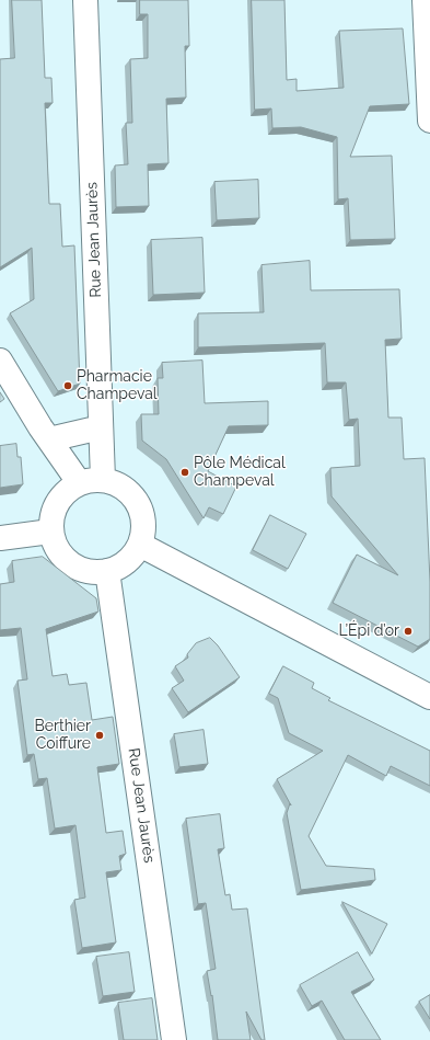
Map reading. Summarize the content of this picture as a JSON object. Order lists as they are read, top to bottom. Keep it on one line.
{"streets":{"street":["Rue Jean Jaurès"]},"places":["Pharmacie Champeval","Pôle Médical Champeval","L’Épi d’or","Berthier Coiffure"]}
